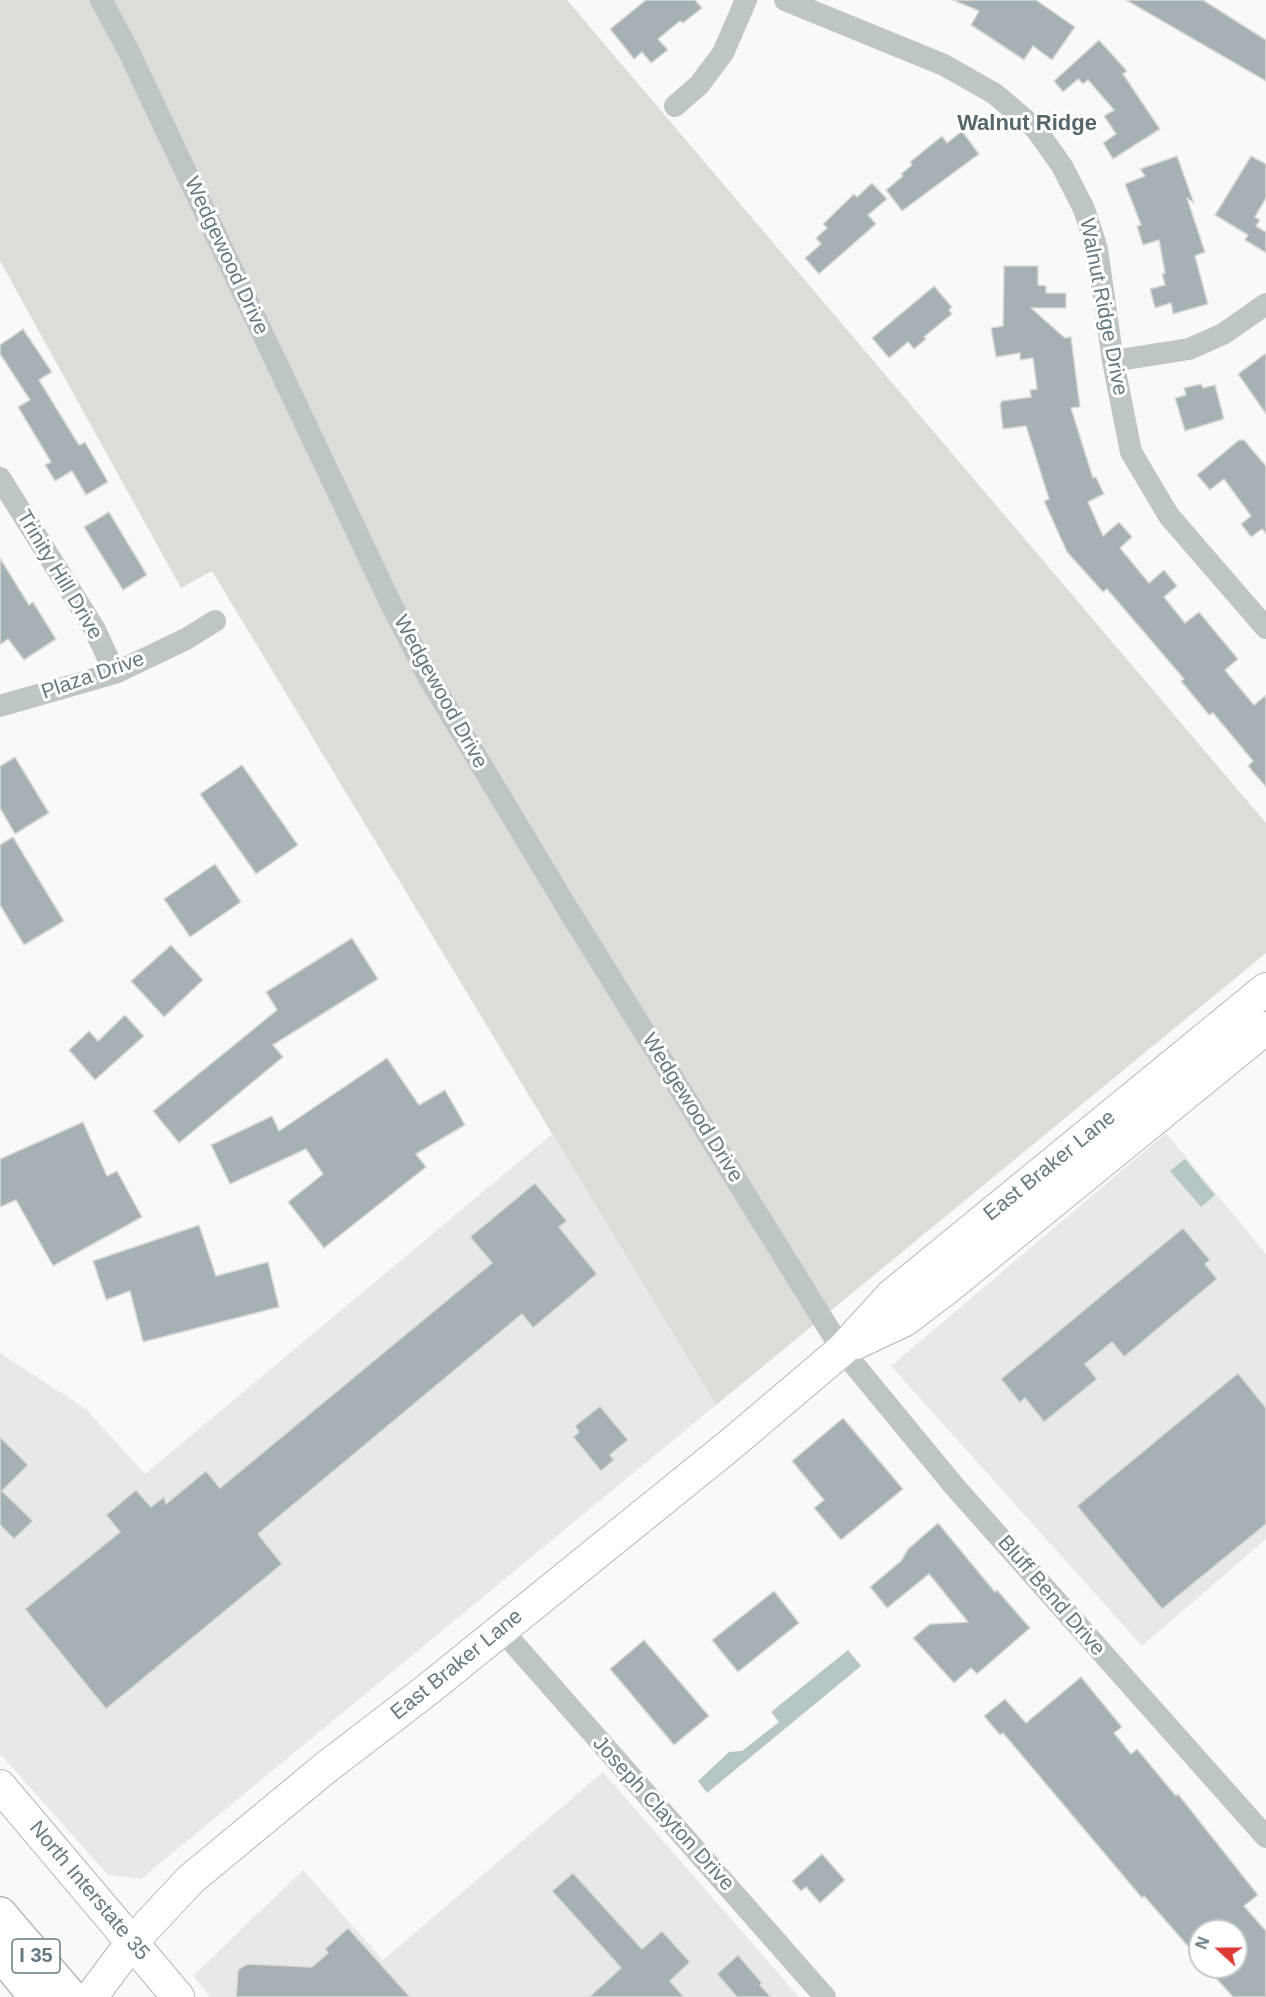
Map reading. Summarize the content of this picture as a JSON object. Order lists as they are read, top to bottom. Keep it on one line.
{"streets":{"highway":["I 35"],"main road":["East Braker Lane","North Interstate 35"],"street":["Wedgewood Drive","Walnut Ridge Drive","Trinity Hill Drive","Plaza Drive","Bluff Bend Drive","Joseph Clayton Drive"]},"crossings":[["Wedgewood Drive","East Braker Lane"],["Wedgewood Drive","Bluff Bend Drive"],["Trinity Hill Drive","Plaza Drive"],["East Braker Lane","Bluff Bend Drive"],["East Braker Lane","Joseph Clayton Drive"],["East Braker Lane","North Interstate 35"]],"districts":["Walnut Ridge"],"north":"left"}
